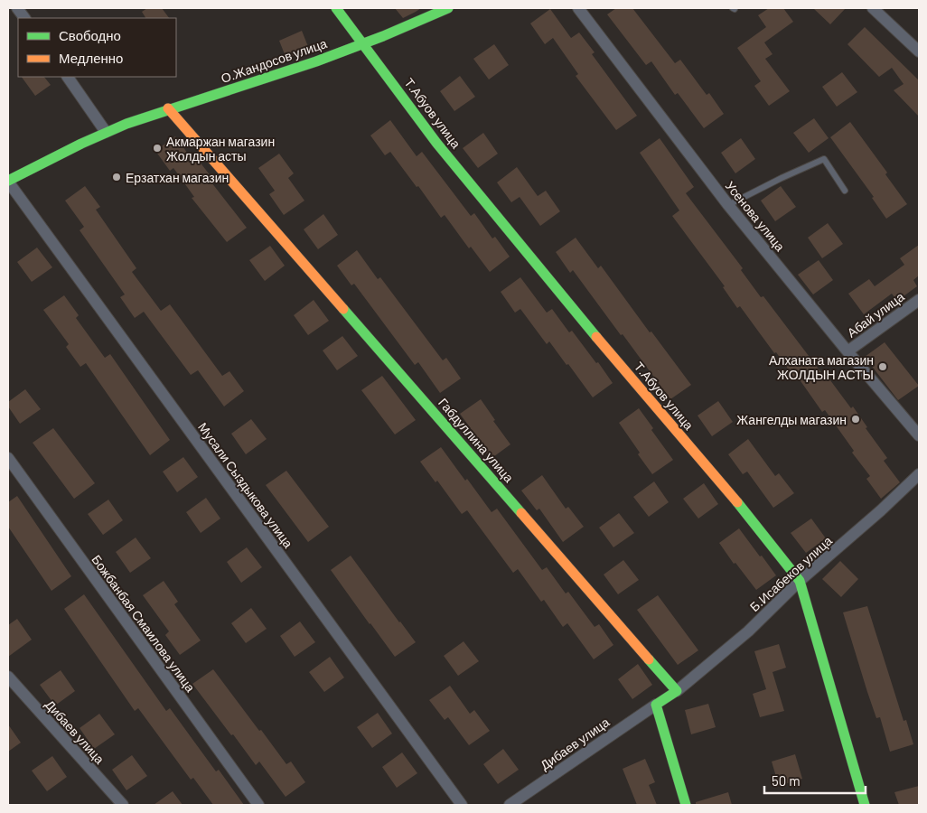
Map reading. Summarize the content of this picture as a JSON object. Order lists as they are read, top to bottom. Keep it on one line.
{"streets":{"street":["О.Жандосов улица","Т.Абуов улица","Усенова улица","Абай улица","Габдуллина улица","Мусали Сыздыкова улица","Б.Исабеков улица","Божбанбая Смаилова улица","Дибаев улица"]},"crossings":[["О.Жандосов улица","Т.Абуов улица"],["О.Жандосов улица","Габдуллина улица"],["О.Жандосов улица","Мусали Сыздыкова улица"],["Т.Абуов улица","Б.Исабеков улица"],["Усенова улица","Абай улица"],["Габдуллина улица","Б.Исабеков улица"]],"places":["Акмаржан магазин Жолдын асты","Ерзатхан магазин","Алханата магазин ЖОЛДЫН АСТЫ","Жангелды магазин"],"legend":["Свободно","Медленно"],"scale_bar":"50 m"}
